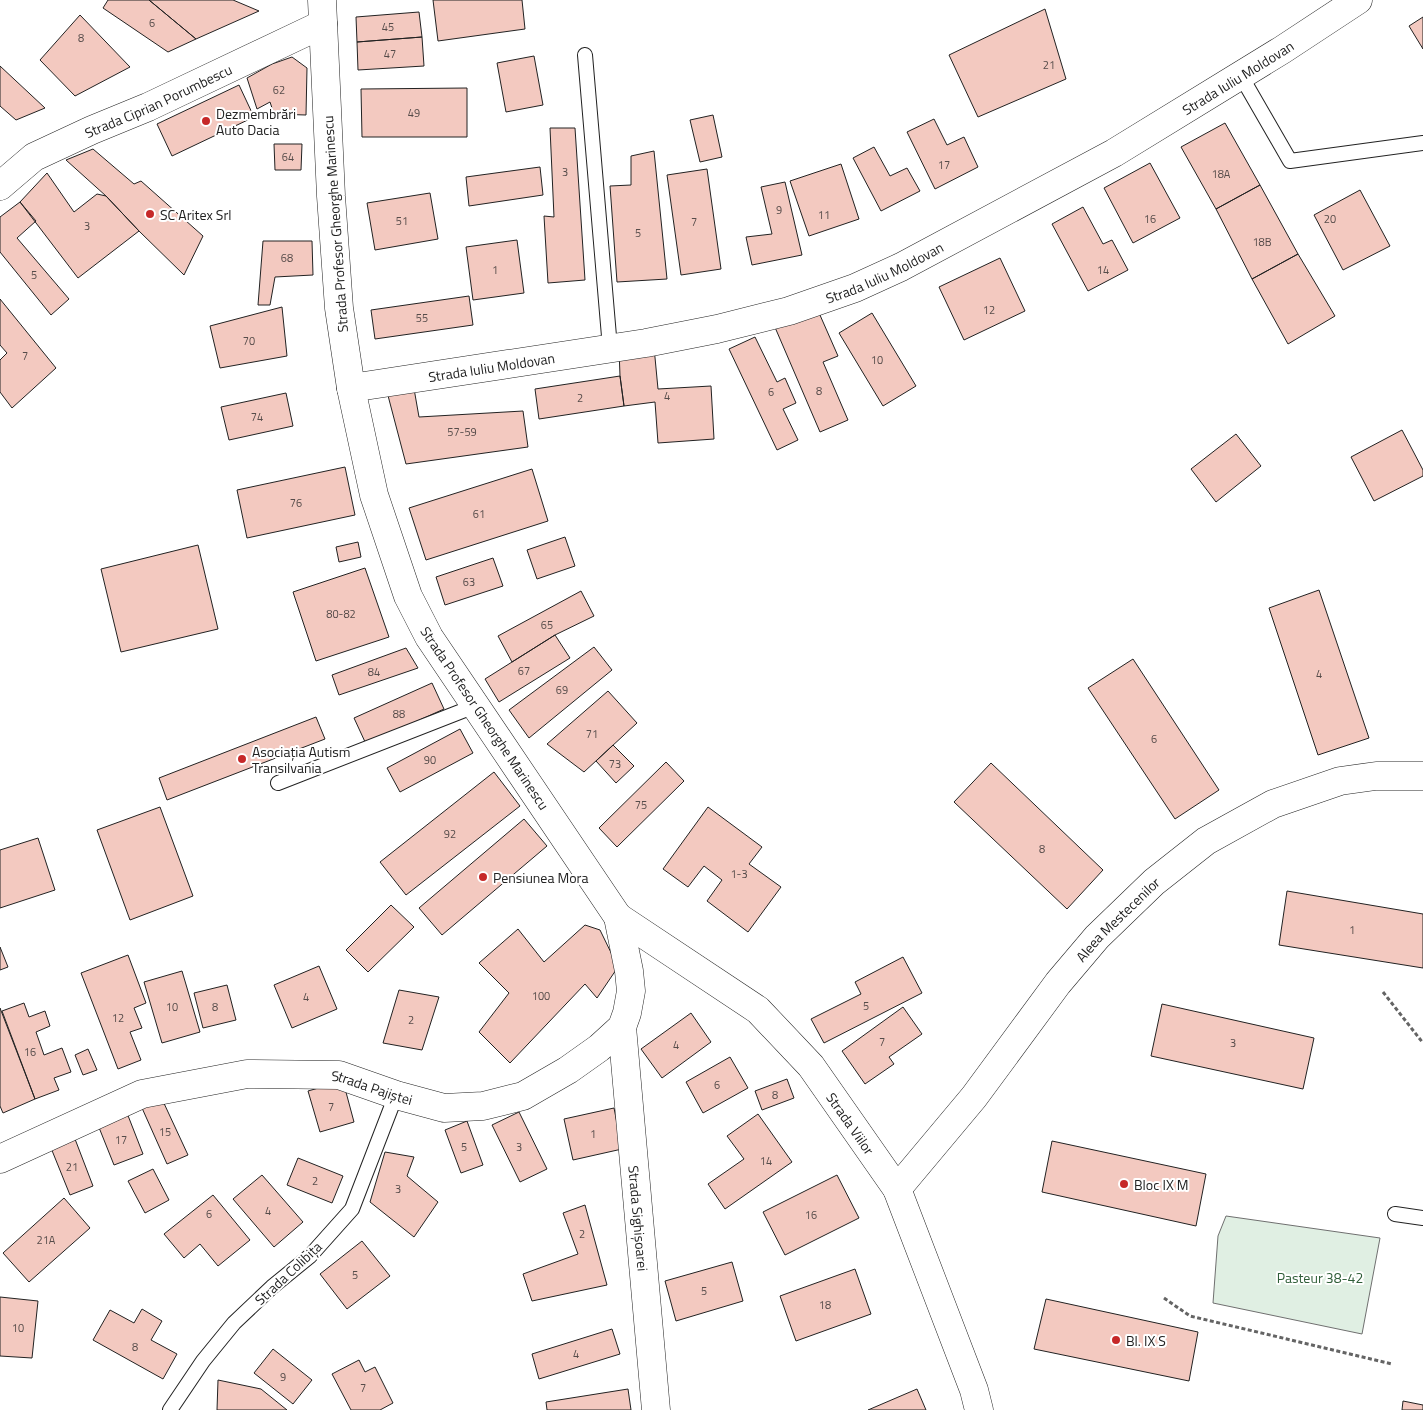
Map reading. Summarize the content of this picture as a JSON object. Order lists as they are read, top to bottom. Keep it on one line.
{"streets":{"street":["Strada Iuliu Moldovan","Strada Ciprian Porumbescu","Strada Profesor Gheorghe Marinescu","Aleea Mestecenilor","Strada Pajiștei","Strada Viilor","Strada Sighișoarei"],"lane":["Strada Colibița"]},"crossings":[["Strada Iuliu Moldovan","Strada Profesor Gheorghe Marinescu"],["Strada Ciprian Porumbescu","Strada Profesor Gheorghe Marinescu"],["Strada Profesor Gheorghe Marinescu","Strada Viilor"],["Aleea Mestecenilor","Strada Viilor"],["Strada Pajiștei","Strada Sighișoarei"],["Strada Pajiștei","Strada Colibița"]],"parks":["Pasteur 38-42"],"places":["Dezmembrări Auto Dacia","SC Aritex Srl","Asociația Autism Transilvania","Pensiunea Mora","Bloc IX M","Bl. IX S"],"house_numbers":["6","45","8","47","21","62","49","64","17","3","18A","9","11","16","20","51","7","3","5","18B","68","1","14","5","12","55","70","7","10","8","6","4","2","74","57-59","76","61","63","80-82","65","67","84","4","69","88","71","6","90","73","75","92","8","1-3","1","100","4","5","10","8","12","2","7","3","4","16","6","8","7","15","1","17","5","3","14","21","2","3","4","6","16","2","21A","5","5","18","10","8","4","9","7"]}
